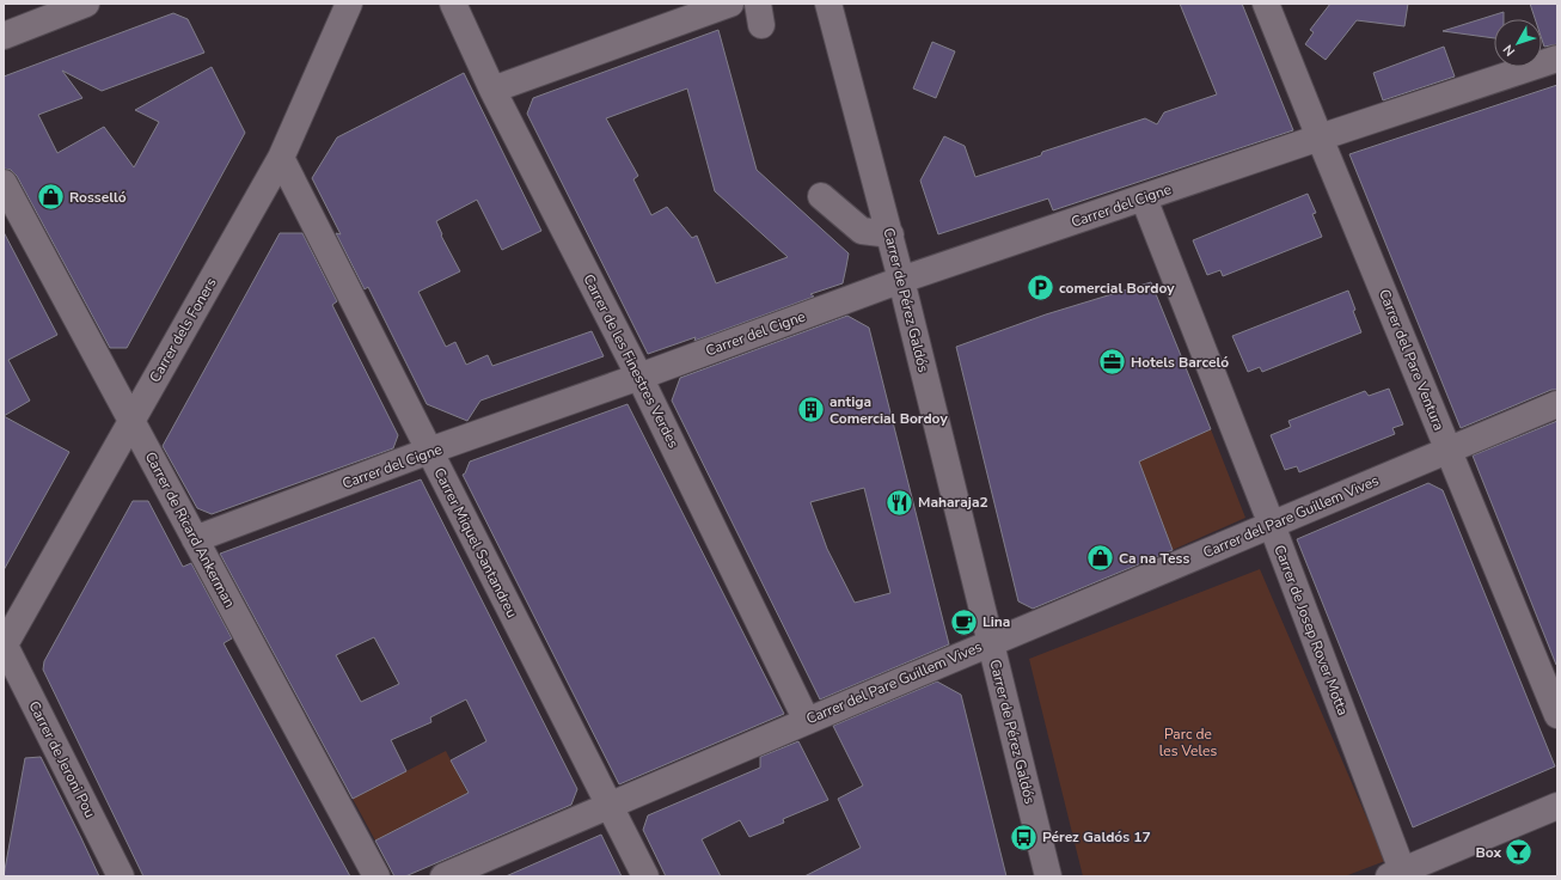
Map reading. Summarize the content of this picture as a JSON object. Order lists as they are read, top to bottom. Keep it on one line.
{"streets":{"street":["Carrer del Cigne","Carrer de Pérez Galdós","Carrer dels Foners","Carrer del Pare Ventura","Carrer de les Finestres Verdes","Carrer del Pare Guillem Vives","Carrer de Ricard Ankerman","Carrer Miquel Santandreu","Carrer de Josep Rover Motta","Carrer de Jeroni Pou"]},"crossings":[["Carrer del Cigne","Carrer de Pérez Galdós"],["Carrer del Cigne","Carrer del Pare Ventura"],["Carrer del Cigne","Carrer de les Finestres Verdes"],["Carrer del Cigne","Carrer de Ricard Ankerman"],["Carrer del Cigne","Carrer Miquel Santandreu"],["Carrer del Cigne","Carrer de Josep Rover Motta"],["Carrer de Pérez Galdós","Carrer del Pare Guillem Vives"],["Carrer dels Foners","Carrer de Ricard Ankerman"],["Carrer dels Foners","Carrer Miquel Santandreu"],["Carrer dels Foners","Carrer de Jeroni Pou"],["Carrer del Pare Ventura","Carrer del Pare Guillem Vives"],["Carrer de les Finestres Verdes","Carrer del Pare Guillem Vives"],["Carrer del Pare Guillem Vives","Carrer Miquel Santandreu"],["Carrer del Pare Guillem Vives","Carrer de Josep Rover Motta"]],"parks":["Parc de les Veles"],"places":{"shop":["Rosselló","Ca na Tess"],"parking":["comercial Bordoy"],"office":["Hotels Barceló"],"building":["antiga Comercial Bordoy"],"restaurant":["Maharaja2"],"cafe":["Lina"],"bus stop":["Pérez Galdós 17"],"bar":["Box"]},"north":"bottom left"}
